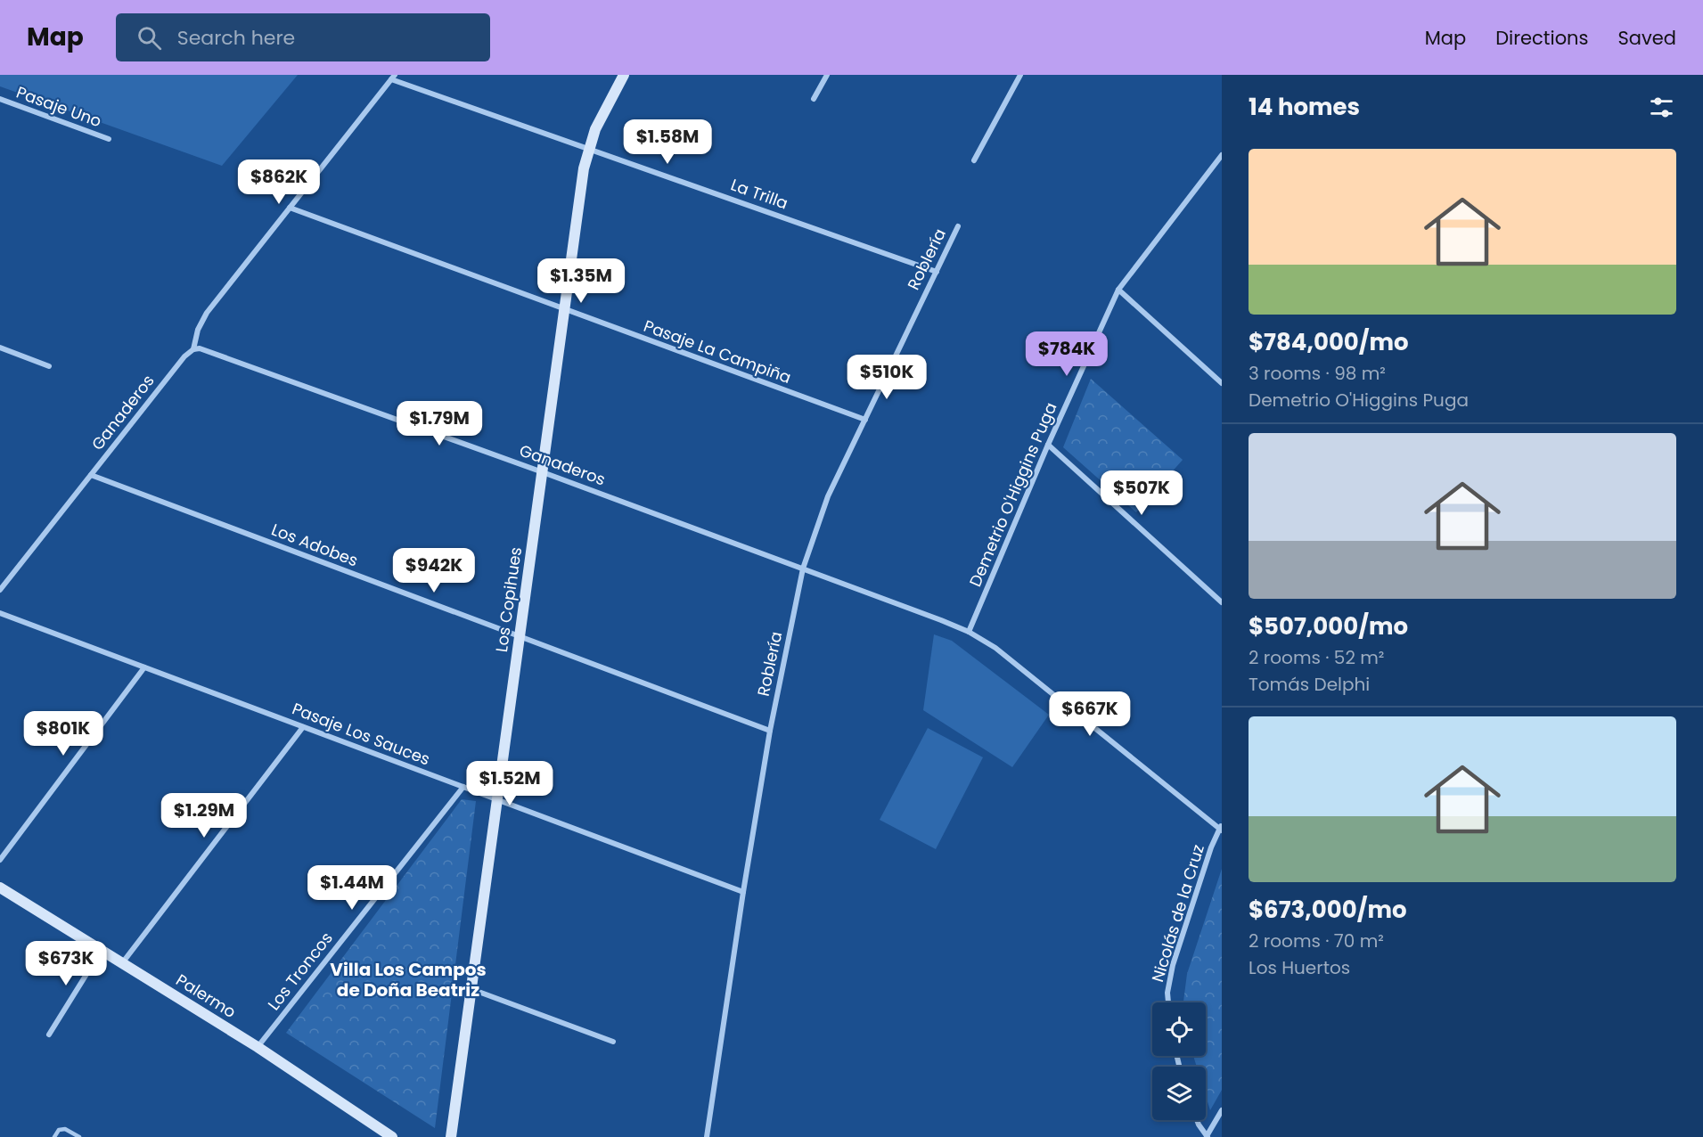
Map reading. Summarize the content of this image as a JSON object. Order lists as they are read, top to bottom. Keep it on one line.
{"streets":{"street":["Pasaje Uno","La Trilla","Roblería","Pasaje La Campiña","Ganaderos","Demetrio O'Higgins Puga","Los Adobes","Los Copihues","Pasaje Los Sauces","Nicolás de la Cruz","Los Troncos","Palermo"]},"crossings":[["La Trilla","Roblería"],["La Trilla","Los Copihues"],["Roblería","Pasaje La Campiña"],["Roblería","Ganaderos"],["Roblería","Los Adobes"],["Roblería","Pasaje Los Sauces"],["Pasaje La Campiña","Los Copihues"],["Ganaderos","Demetrio O'Higgins Puga"],["Ganaderos","Los Adobes"],["Ganaderos","Los Copihues"],["Ganaderos","Nicolás de la Cruz"],["Los Adobes","Los Copihues"],["Los Copihues","Pasaje Los Sauces"],["Pasaje Los Sauces","Los Troncos"],["Los Troncos","Palermo"]],"districts":["Villa Los Campos de Doña Beatriz"],"page":{"header":"Map","search":"Search here","nav":["Map","Directions","Saved"],"heading":"14 homes","price":["$1.58M","$862K","$1.35M","$784K","$510K","$1.79M","$507K","$942K","$667K","$801K","$1.52M","$1.29M","$1.44M","$673K"],"list":[{"name":"$784,000/mo","note":"3 rooms · 98 m² · Demetrio O'Higgins Puga"},{"name":"$507,000/mo","note":"2 rooms · 52 m² · Tomás Delphi"},{"name":"$673,000/mo","note":"2 rooms · 70 m² · Los Huertos"}]}}
